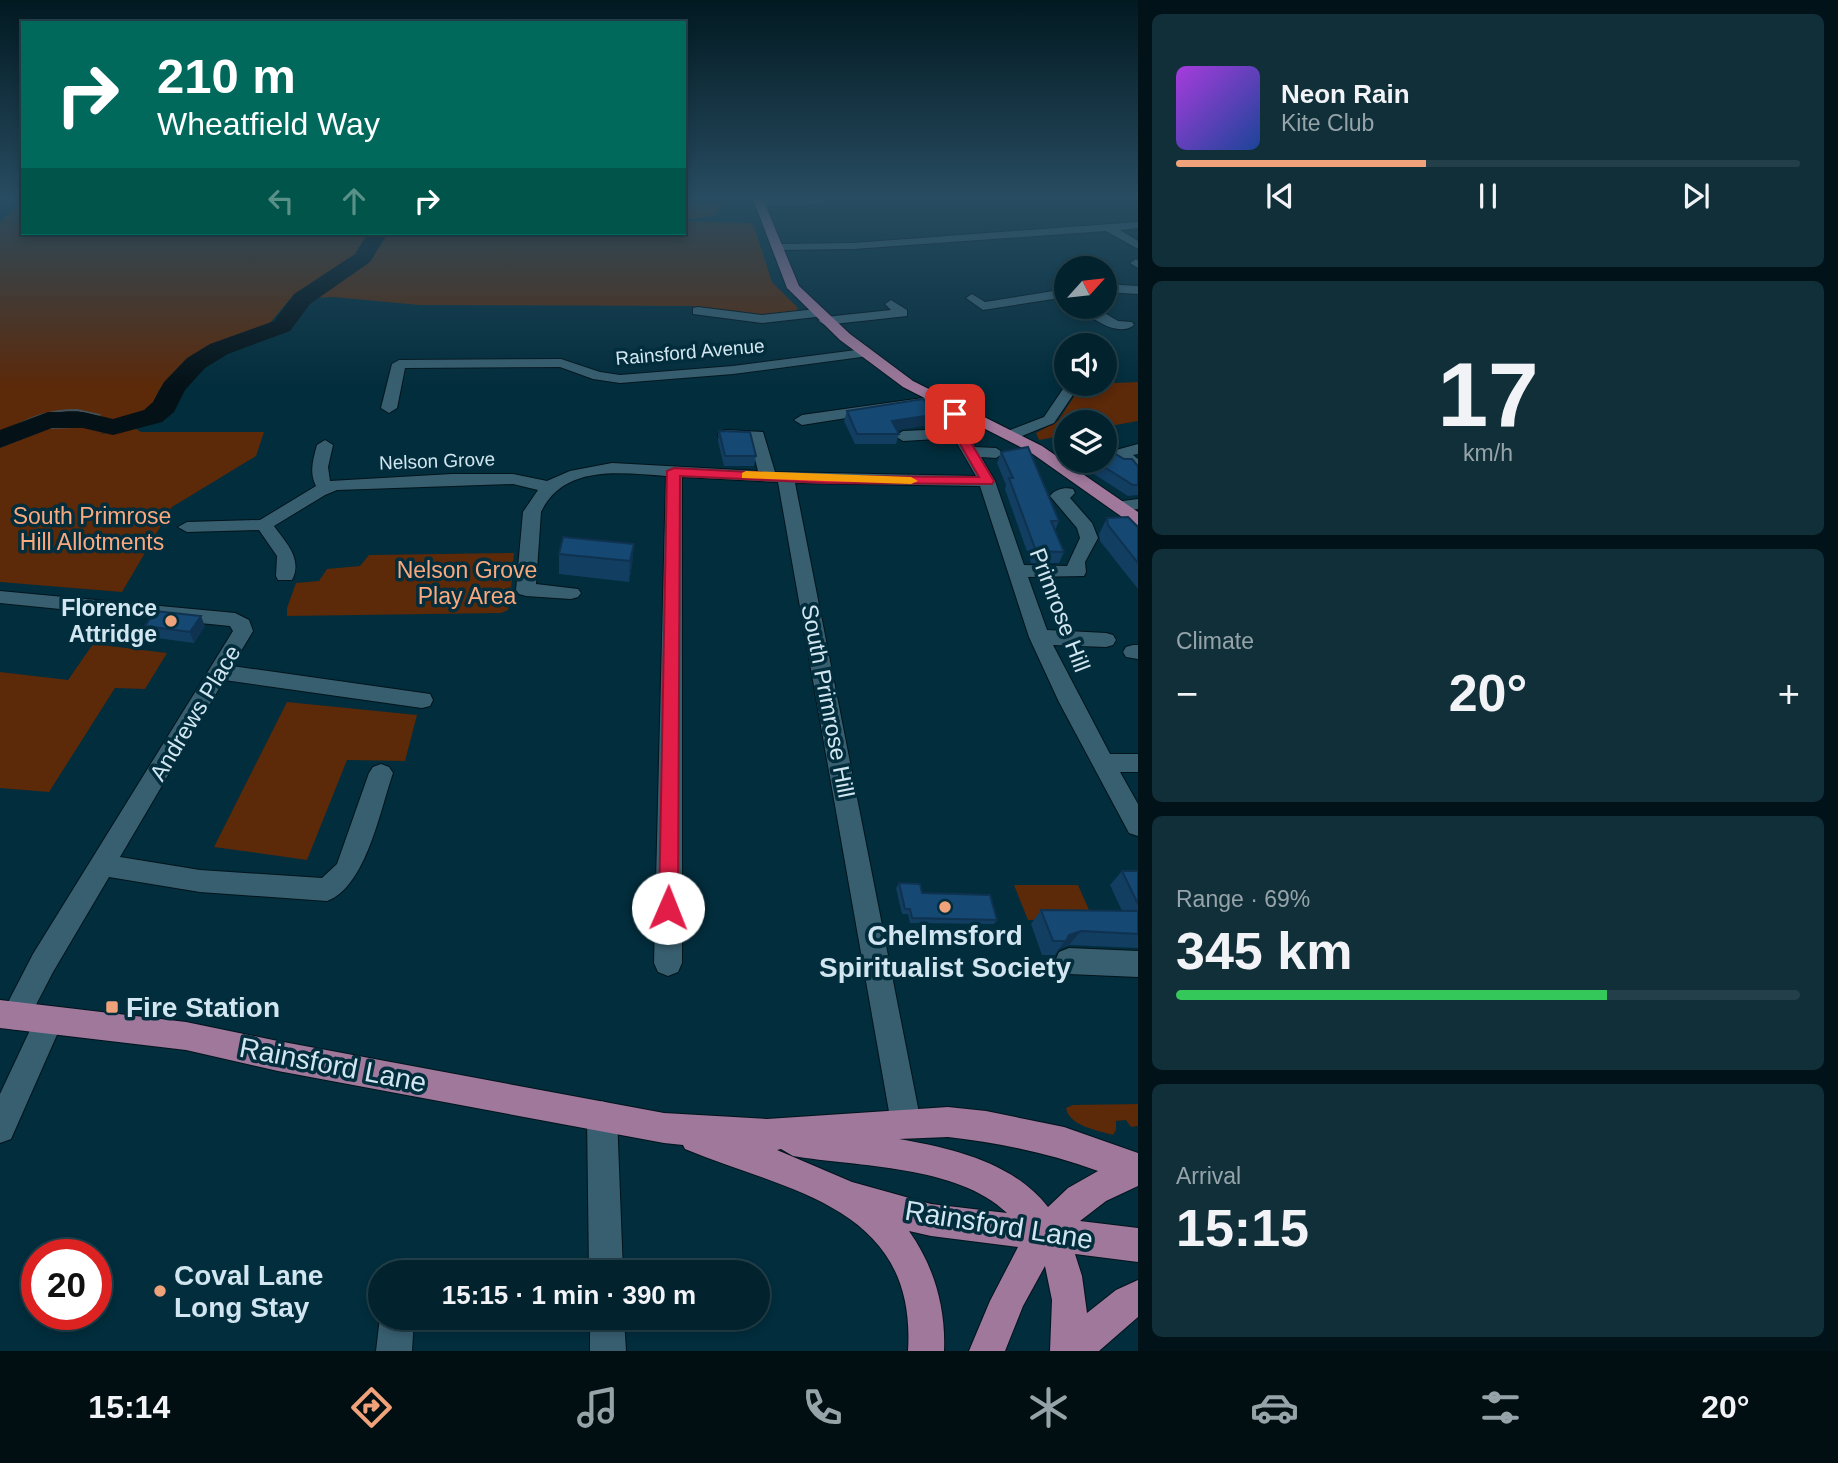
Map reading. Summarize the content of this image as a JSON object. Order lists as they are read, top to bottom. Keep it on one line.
{"streets":{"main road":["Rainsford Lane"],"street":["Rainsford Avenue","Nelson Grove","Primrose Hill","South Primrose Hill","Andrews Place"]},"crossings":[["South Primrose Hill","Rainsford Lane"],["Andrews Place","Rainsford Lane"]],"parks":["South Primrose Hill Allotments","Nelson Grove Play Area"],"places":{"other":["Florence Attridge","Chelmsford Spiritualist Society","Coval Lane Long Stay"],"transit":["Fire Station"]},"north":"top right","page":{"turn":["210 m","Wheatfield Way"],"song":["Neon Rain","Kite Club"],"tile":[["17","km/h"],"Climate",["Range · 69%","345 km"],["Arrival","15:15"]],"heat":["−","20°","+"],"limit":"20","trip":"15:15 · 1 min · 390 m","tabs":["15:14","20°"]}}
